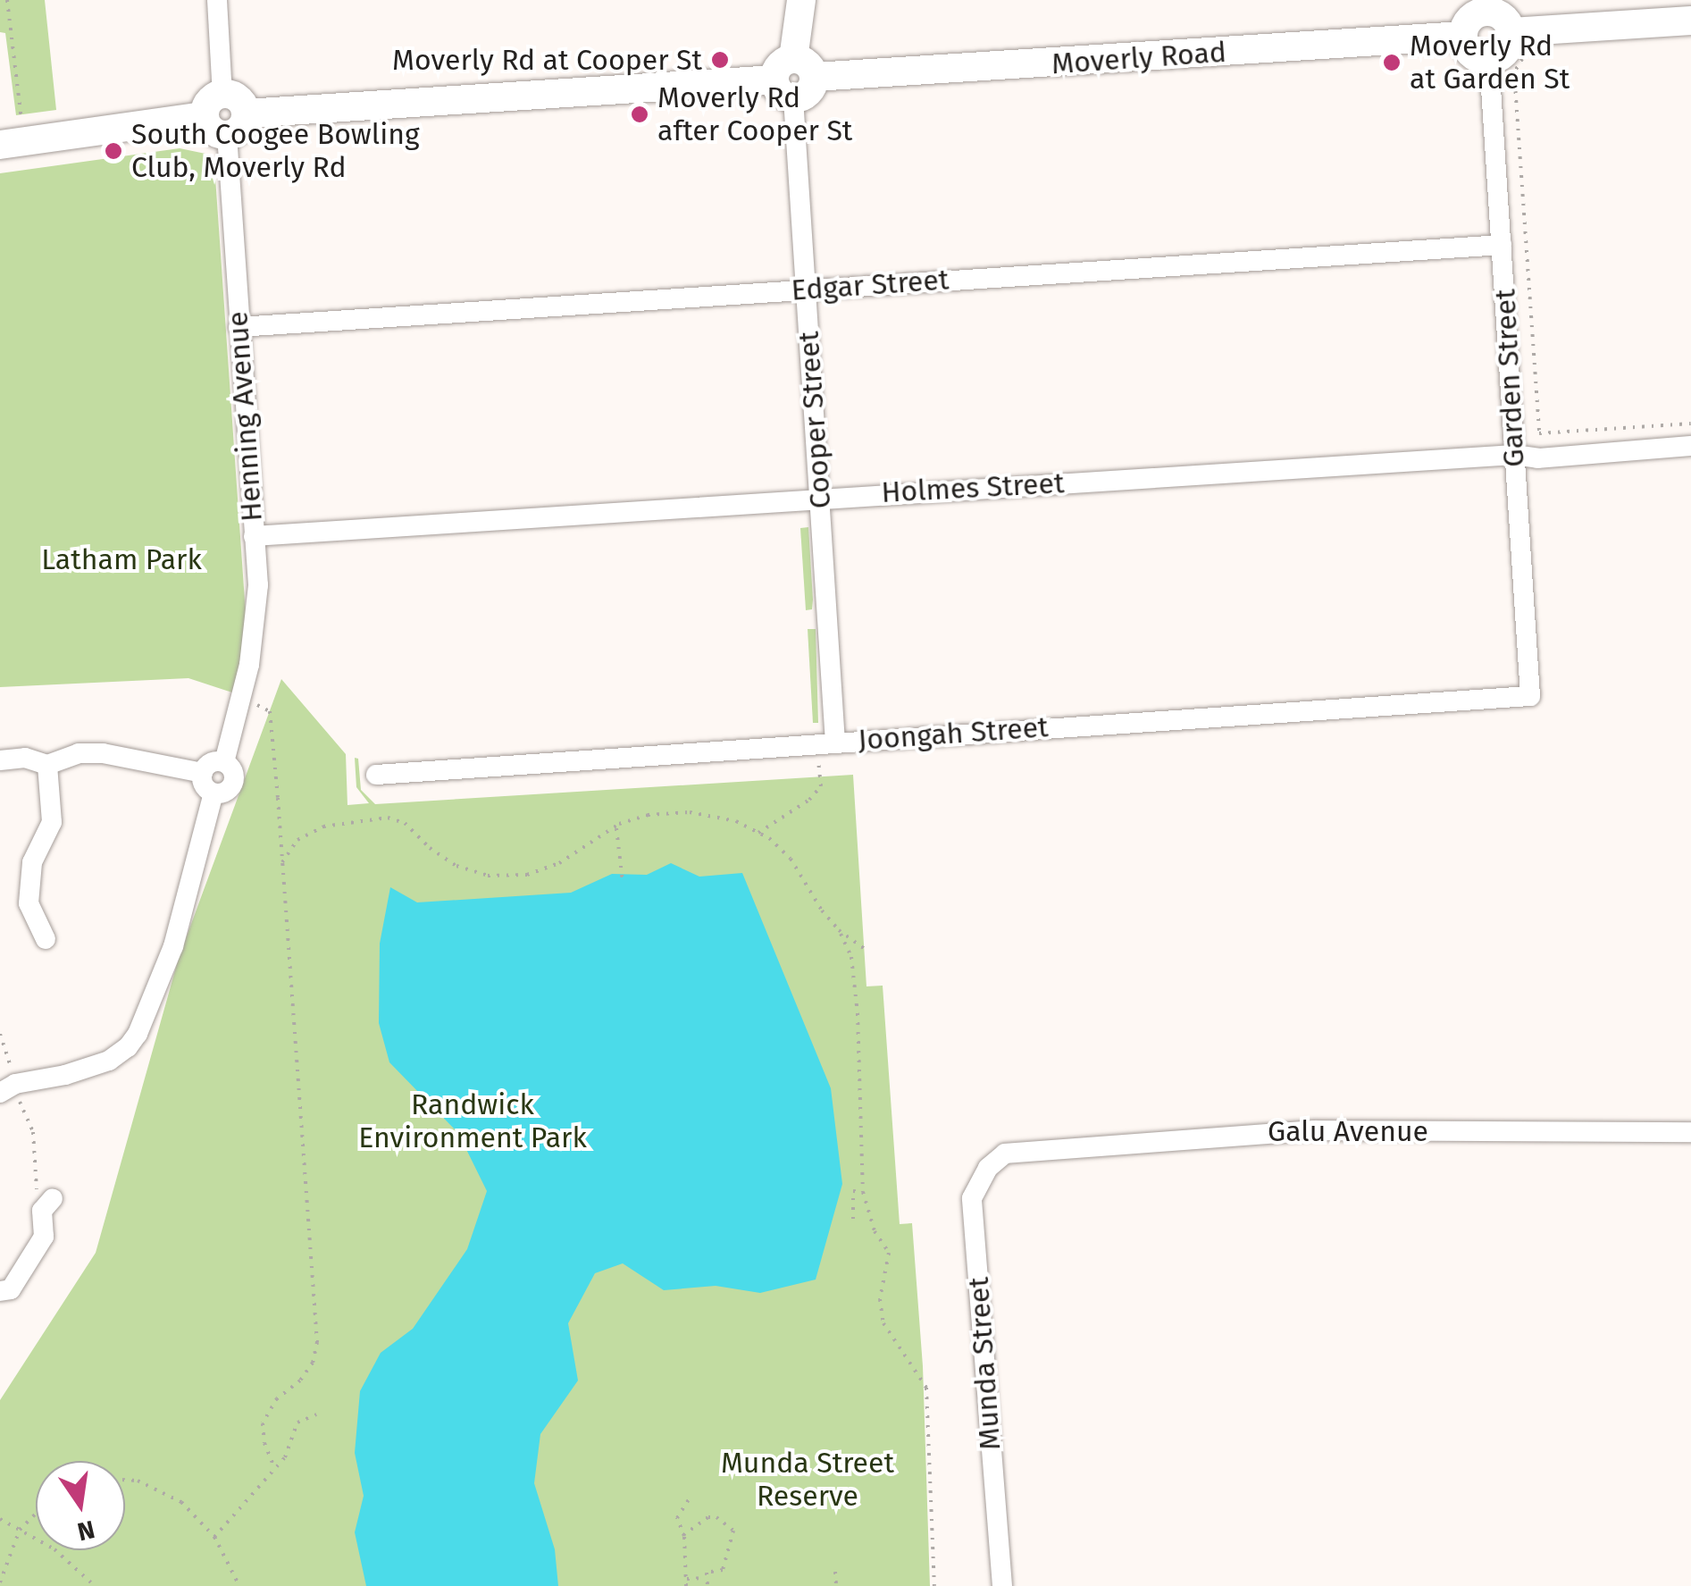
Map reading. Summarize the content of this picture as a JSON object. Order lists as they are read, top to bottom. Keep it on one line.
{"streets":{"street":["Moverly Road","Edgar Street","Garden Street","Henning Avenue","Cooper Street","Holmes Street","Joongah Street","Galu Avenue","Munda Street"]},"crossings":[["Moverly Road","Garden Street"],["Moverly Road","Henning Avenue"],["Moverly Road","Cooper Street"],["Edgar Street","Garden Street"],["Edgar Street","Henning Avenue"],["Edgar Street","Cooper Street"],["Garden Street","Holmes Street"],["Garden Street","Joongah Street"],["Henning Avenue","Holmes Street"],["Cooper Street","Holmes Street"],["Cooper Street","Joongah Street"],["Galu Avenue","Munda Street"]],"parks":["Latham Park","Randwick Environment Park","Munda Street Reserve"],"places":["Moverly Rd at Cooper St","Moverly Rd at Garden St","Moverly Rd after Cooper St","South Coogee Bowling Club, Moverly Rd"],"north":"bottom"}
